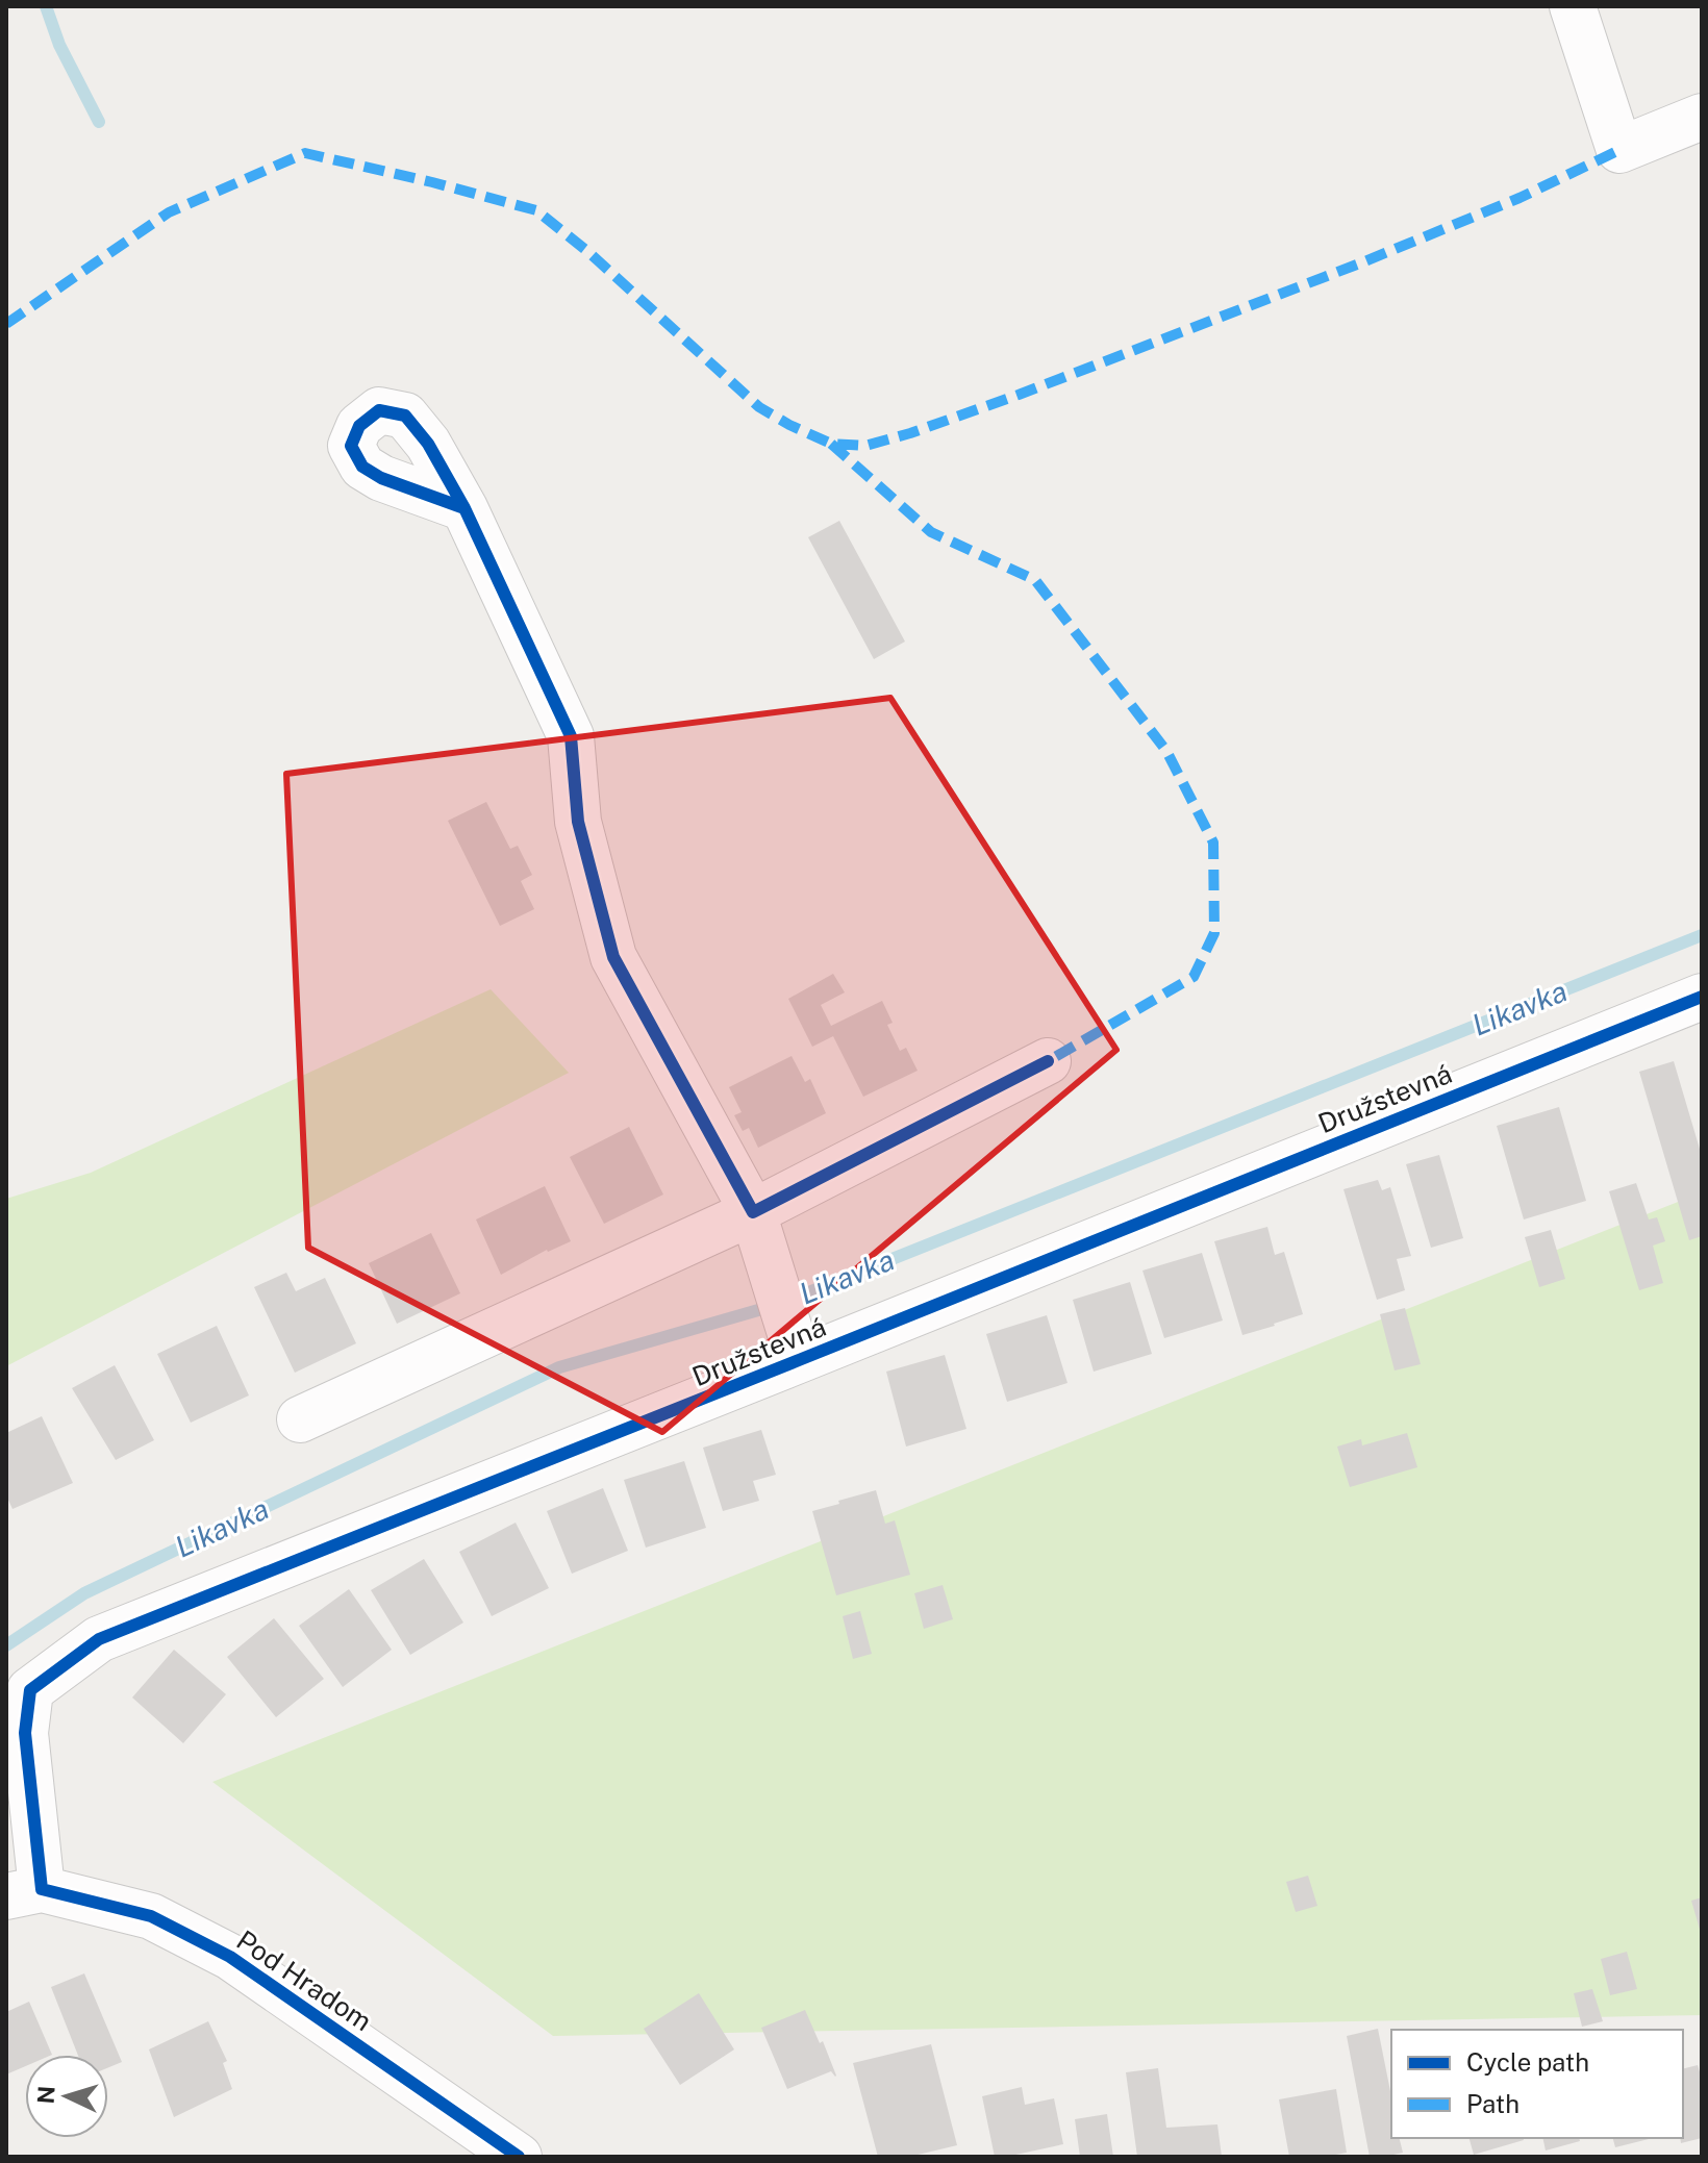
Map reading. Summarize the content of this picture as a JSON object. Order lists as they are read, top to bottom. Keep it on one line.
{"streets":{"street":["Družstevná","Pod Hradom"]},"crossings":[["Družstevná","Pod Hradom"]],"water":["Likavka"],"legend":["Cycle path","Path"],"north":"left"}
